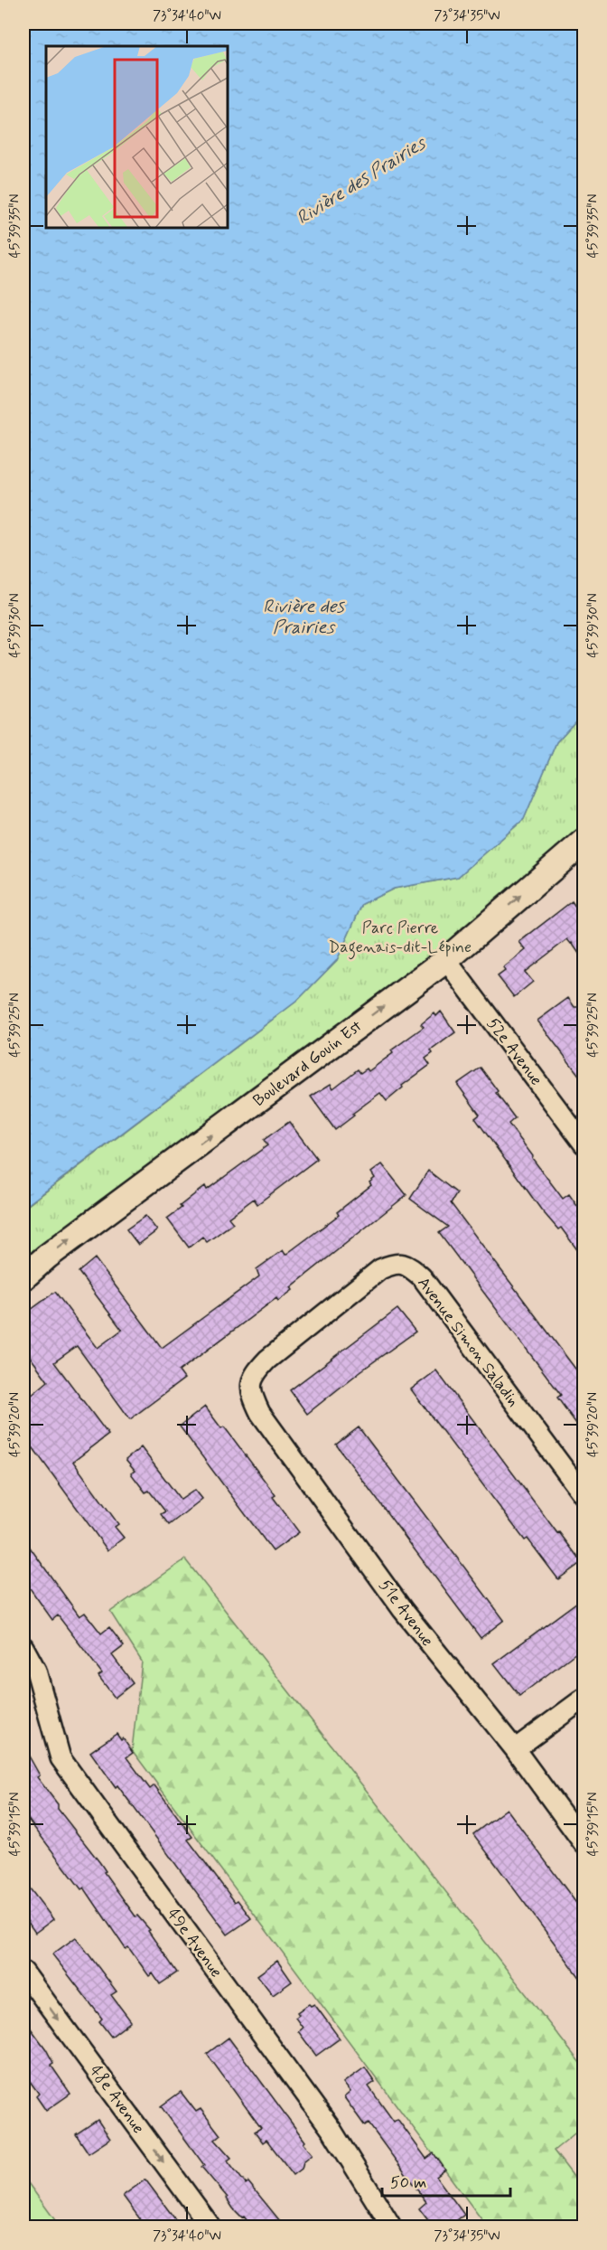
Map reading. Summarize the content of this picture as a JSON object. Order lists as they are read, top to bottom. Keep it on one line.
{"streets":{"street":["52e Avenue","Boulevard Gouin Est","Avenue Simon Saladin","51e Avenue","49e Avenue","48e Avenue"]},"crossings":[["52e Avenue","Boulevard Gouin Est"],["Avenue Simon Saladin","51e Avenue"]],"one_way":["Boulevard Gouin Est","48e Avenue"],"water":["Rivière des Prairies"],"parks":["Parc Pierre Dagenais-dit-Lépine"],"scale_bar":"50 m","coordinates":["73°34'40\"W","73°34'35\"W","45°39'35\"N","45°39'30\"N","45°39'25\"N","45°39'20\"N","45°39'15\"N"]}
